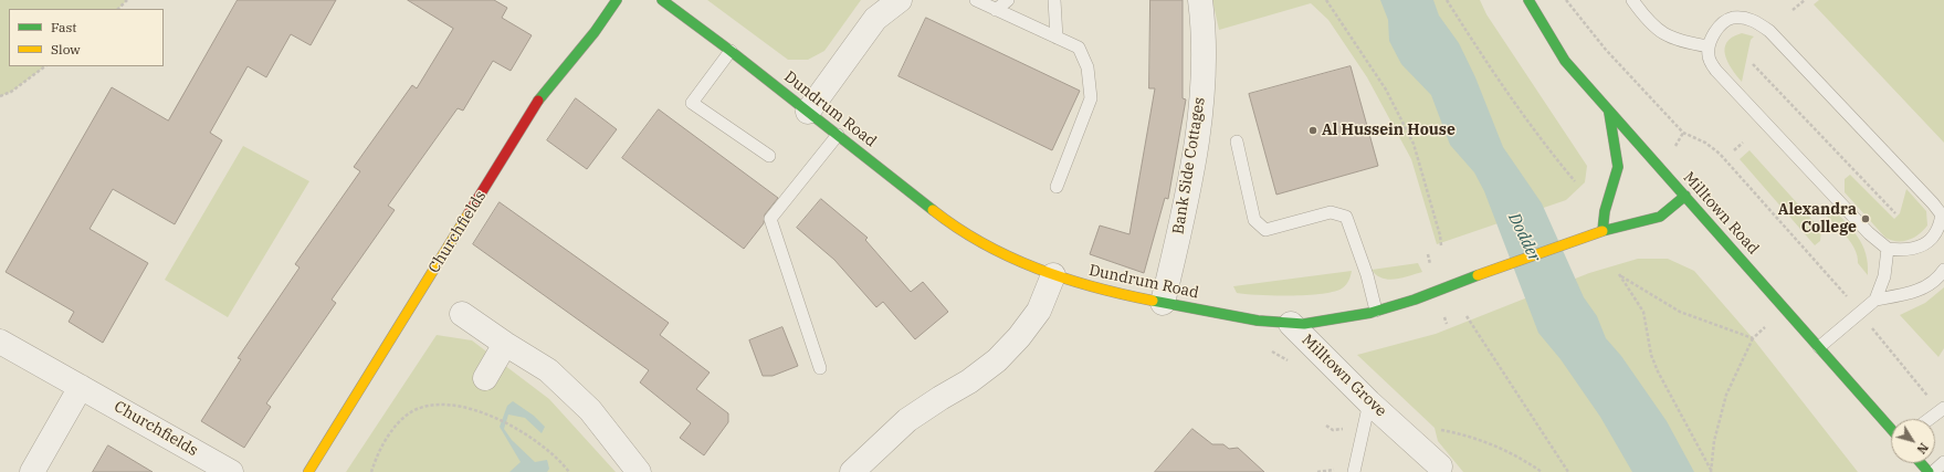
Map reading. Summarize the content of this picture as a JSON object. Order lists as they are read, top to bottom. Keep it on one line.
{"streets":{"main road":["Dundrum Road","Milltown Road","Churchfields"],"street":["Bank Side Cottages","Milltown Grove"]},"crossings":[["Dundrum Road","Bank Side Cottages"],["Dundrum Road","Milltown Road"],["Dundrum Road","Milltown Grove"]],"water":["Dodder"],"places":["Al Hussein House","Alexandra College"],"legend":["Fast","Slow"],"north":"bottom right"}
